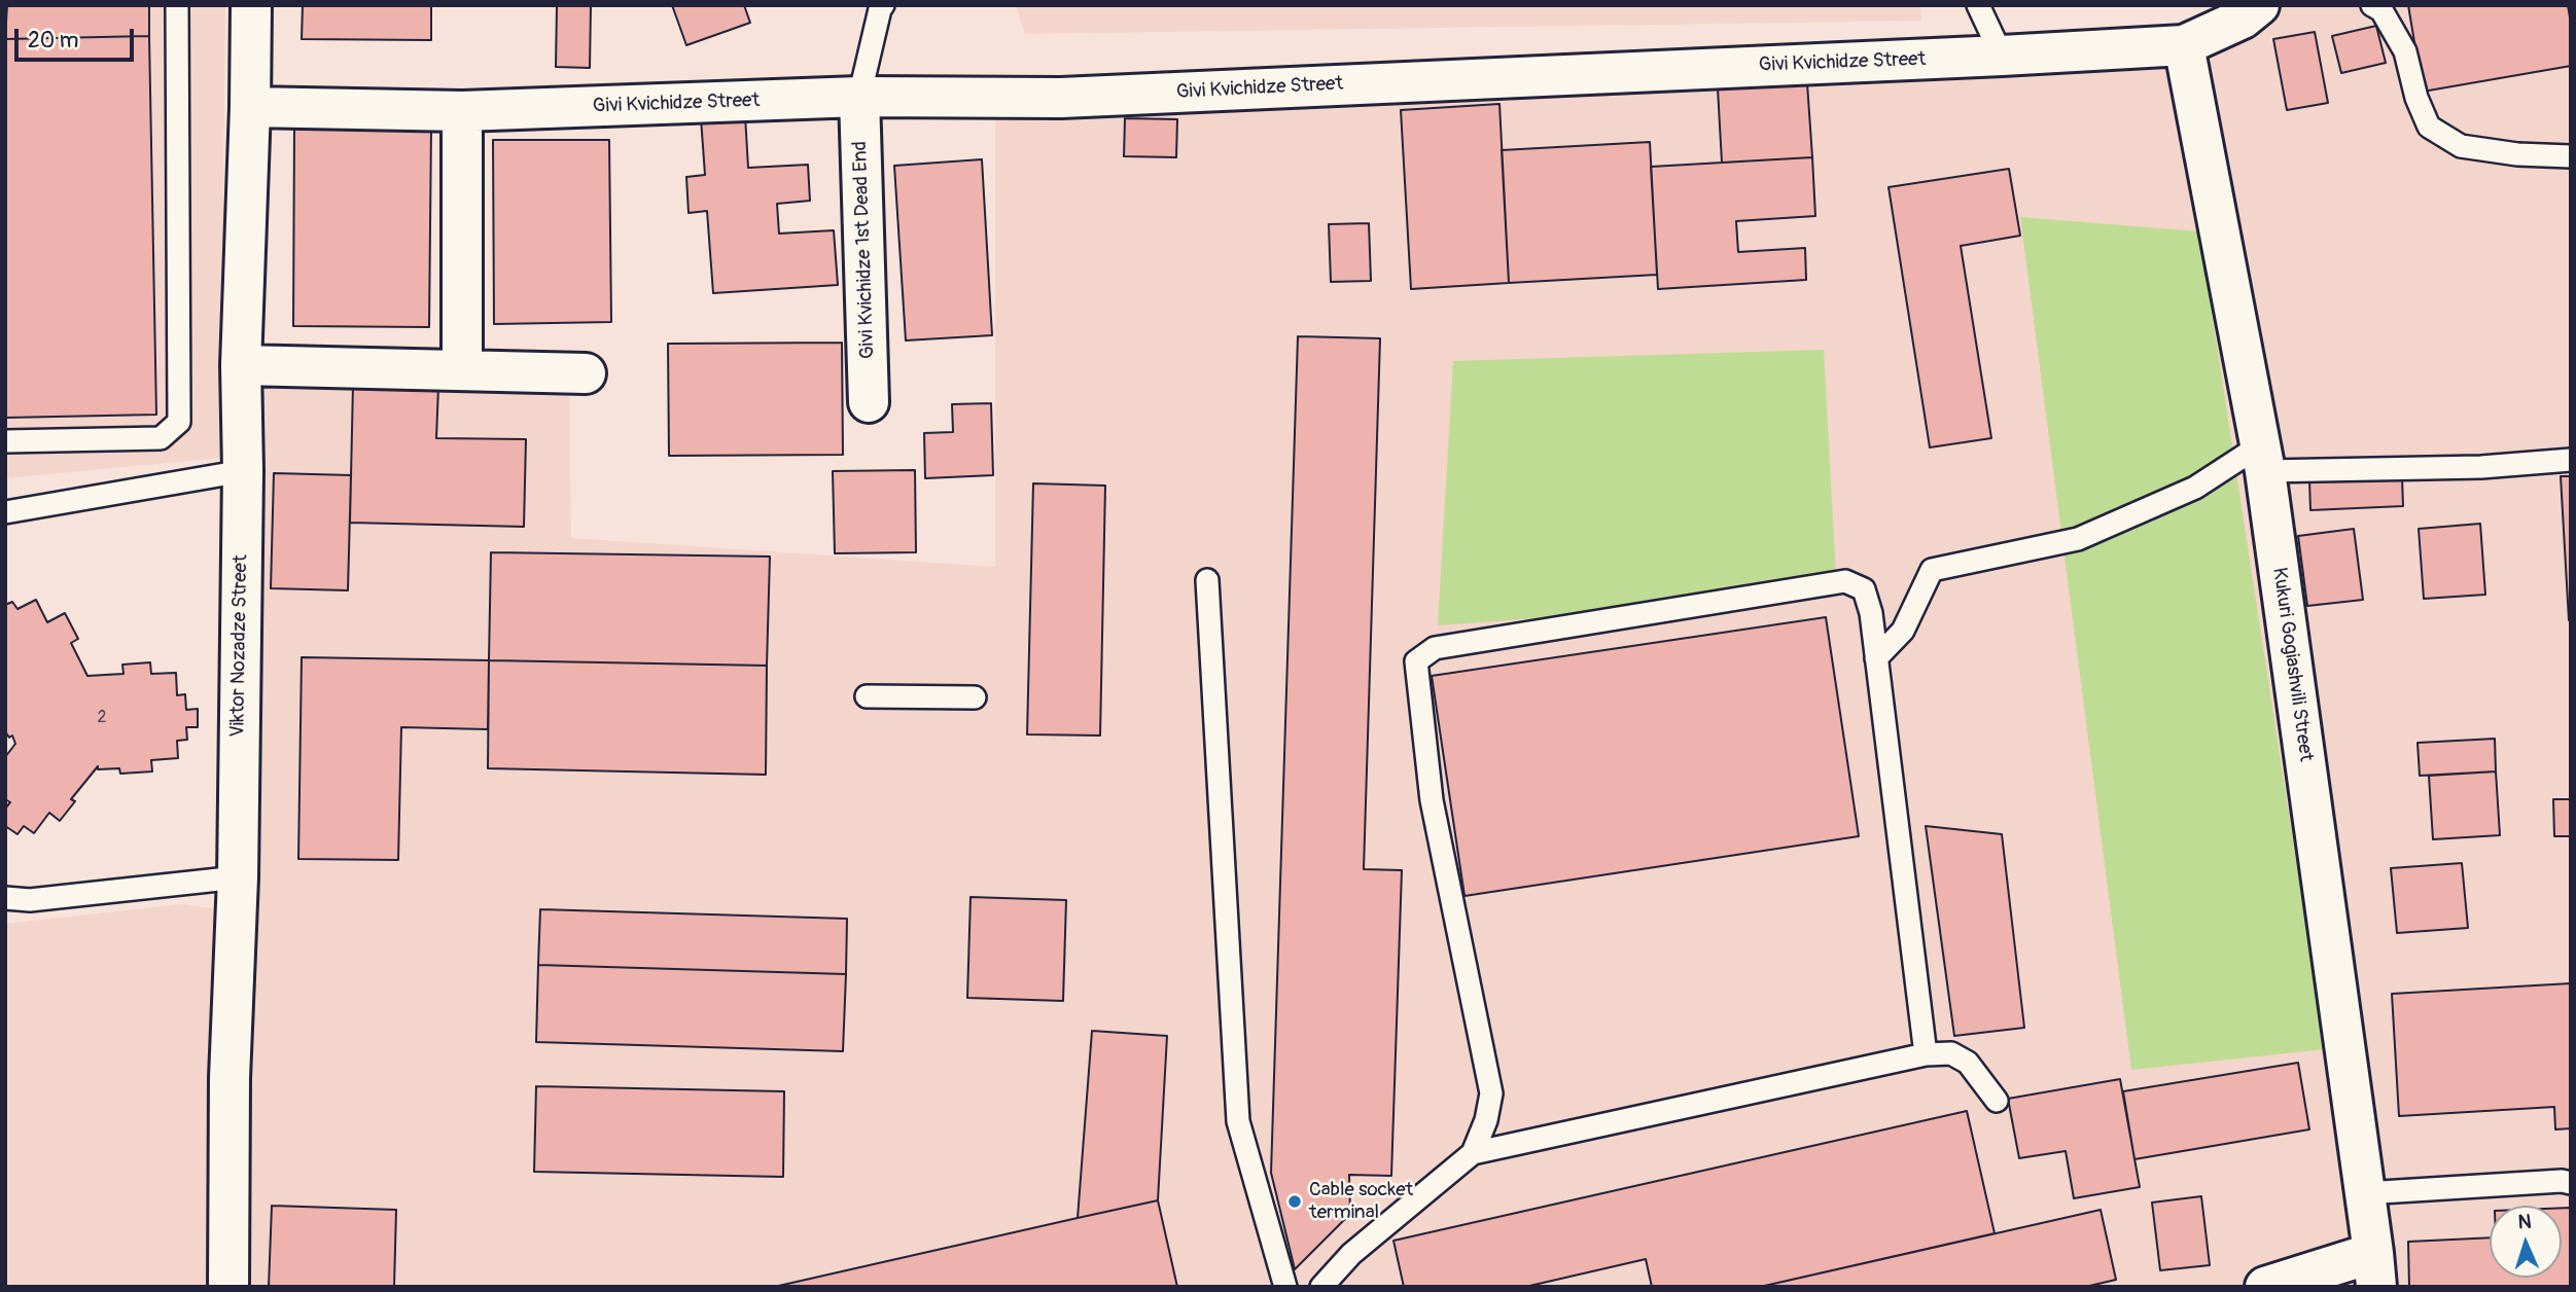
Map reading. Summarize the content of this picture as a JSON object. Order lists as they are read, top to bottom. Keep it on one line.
{"streets":{"street":["Givi Kvichidze Street","Givi Kvichidze 1st Dead End","Viktor Nozadze Street","Kukuri Gogiashvili Street"]},"crossings":[["Givi Kvichidze Street","Givi Kvichidze 1st Dead End"],["Givi Kvichidze Street","Viktor Nozadze Street"],["Givi Kvichidze Street","Kukuri Gogiashvili Street"]],"places":["Cable socket terminal"],"house_numbers":["2"],"scale_bar":"20 m","north":"top"}
